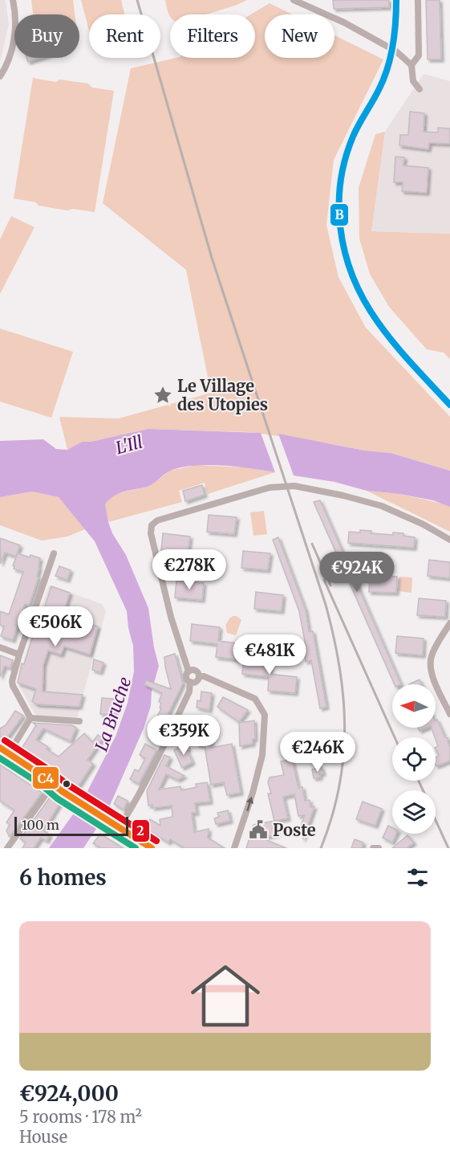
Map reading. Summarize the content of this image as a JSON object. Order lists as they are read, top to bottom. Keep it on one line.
{"water":["L'Ill","La Bruche"],"places":{"place":["Le Village des Utopies"],"public building":["Poste"]},"lines":["transit line B","transit line 2","transit line C4"],"scale_bar":"100 m","north":"left","page":{"chip":["Buy","Rent","Filters","New"],"price":["€278K","€924K","€506K","€481K","€359K","€246K"],"scale":"100 m","heading":"6 homes","list":[{"name":"€924,000","note":"5 rooms · 178 m² · House"}]}}
